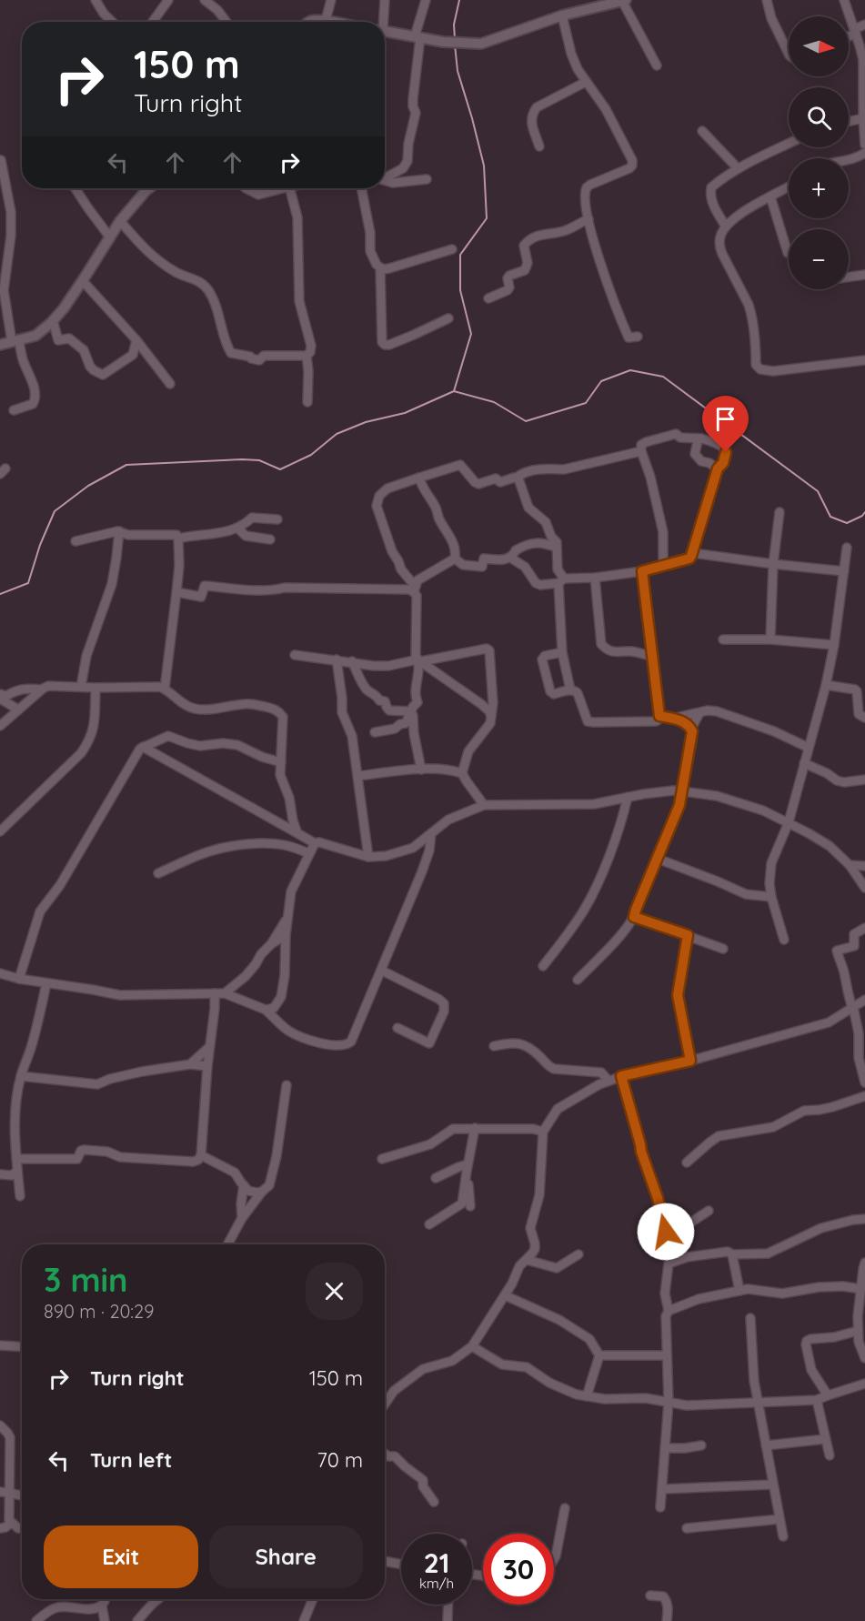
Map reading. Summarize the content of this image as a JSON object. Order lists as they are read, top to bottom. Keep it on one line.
{"north":"right","page":{"map_buttons":["+","−"],"turn":["150 m","Turn right"],"heading":["3 min","890 m · 20:29"],"list":[{"name":"Turn right","value":"150 m"},{"name":"Turn left","value":"70 m"}],"buttons":["Exit","Share"],"speed":"21 km/h","limit":"30"}}
